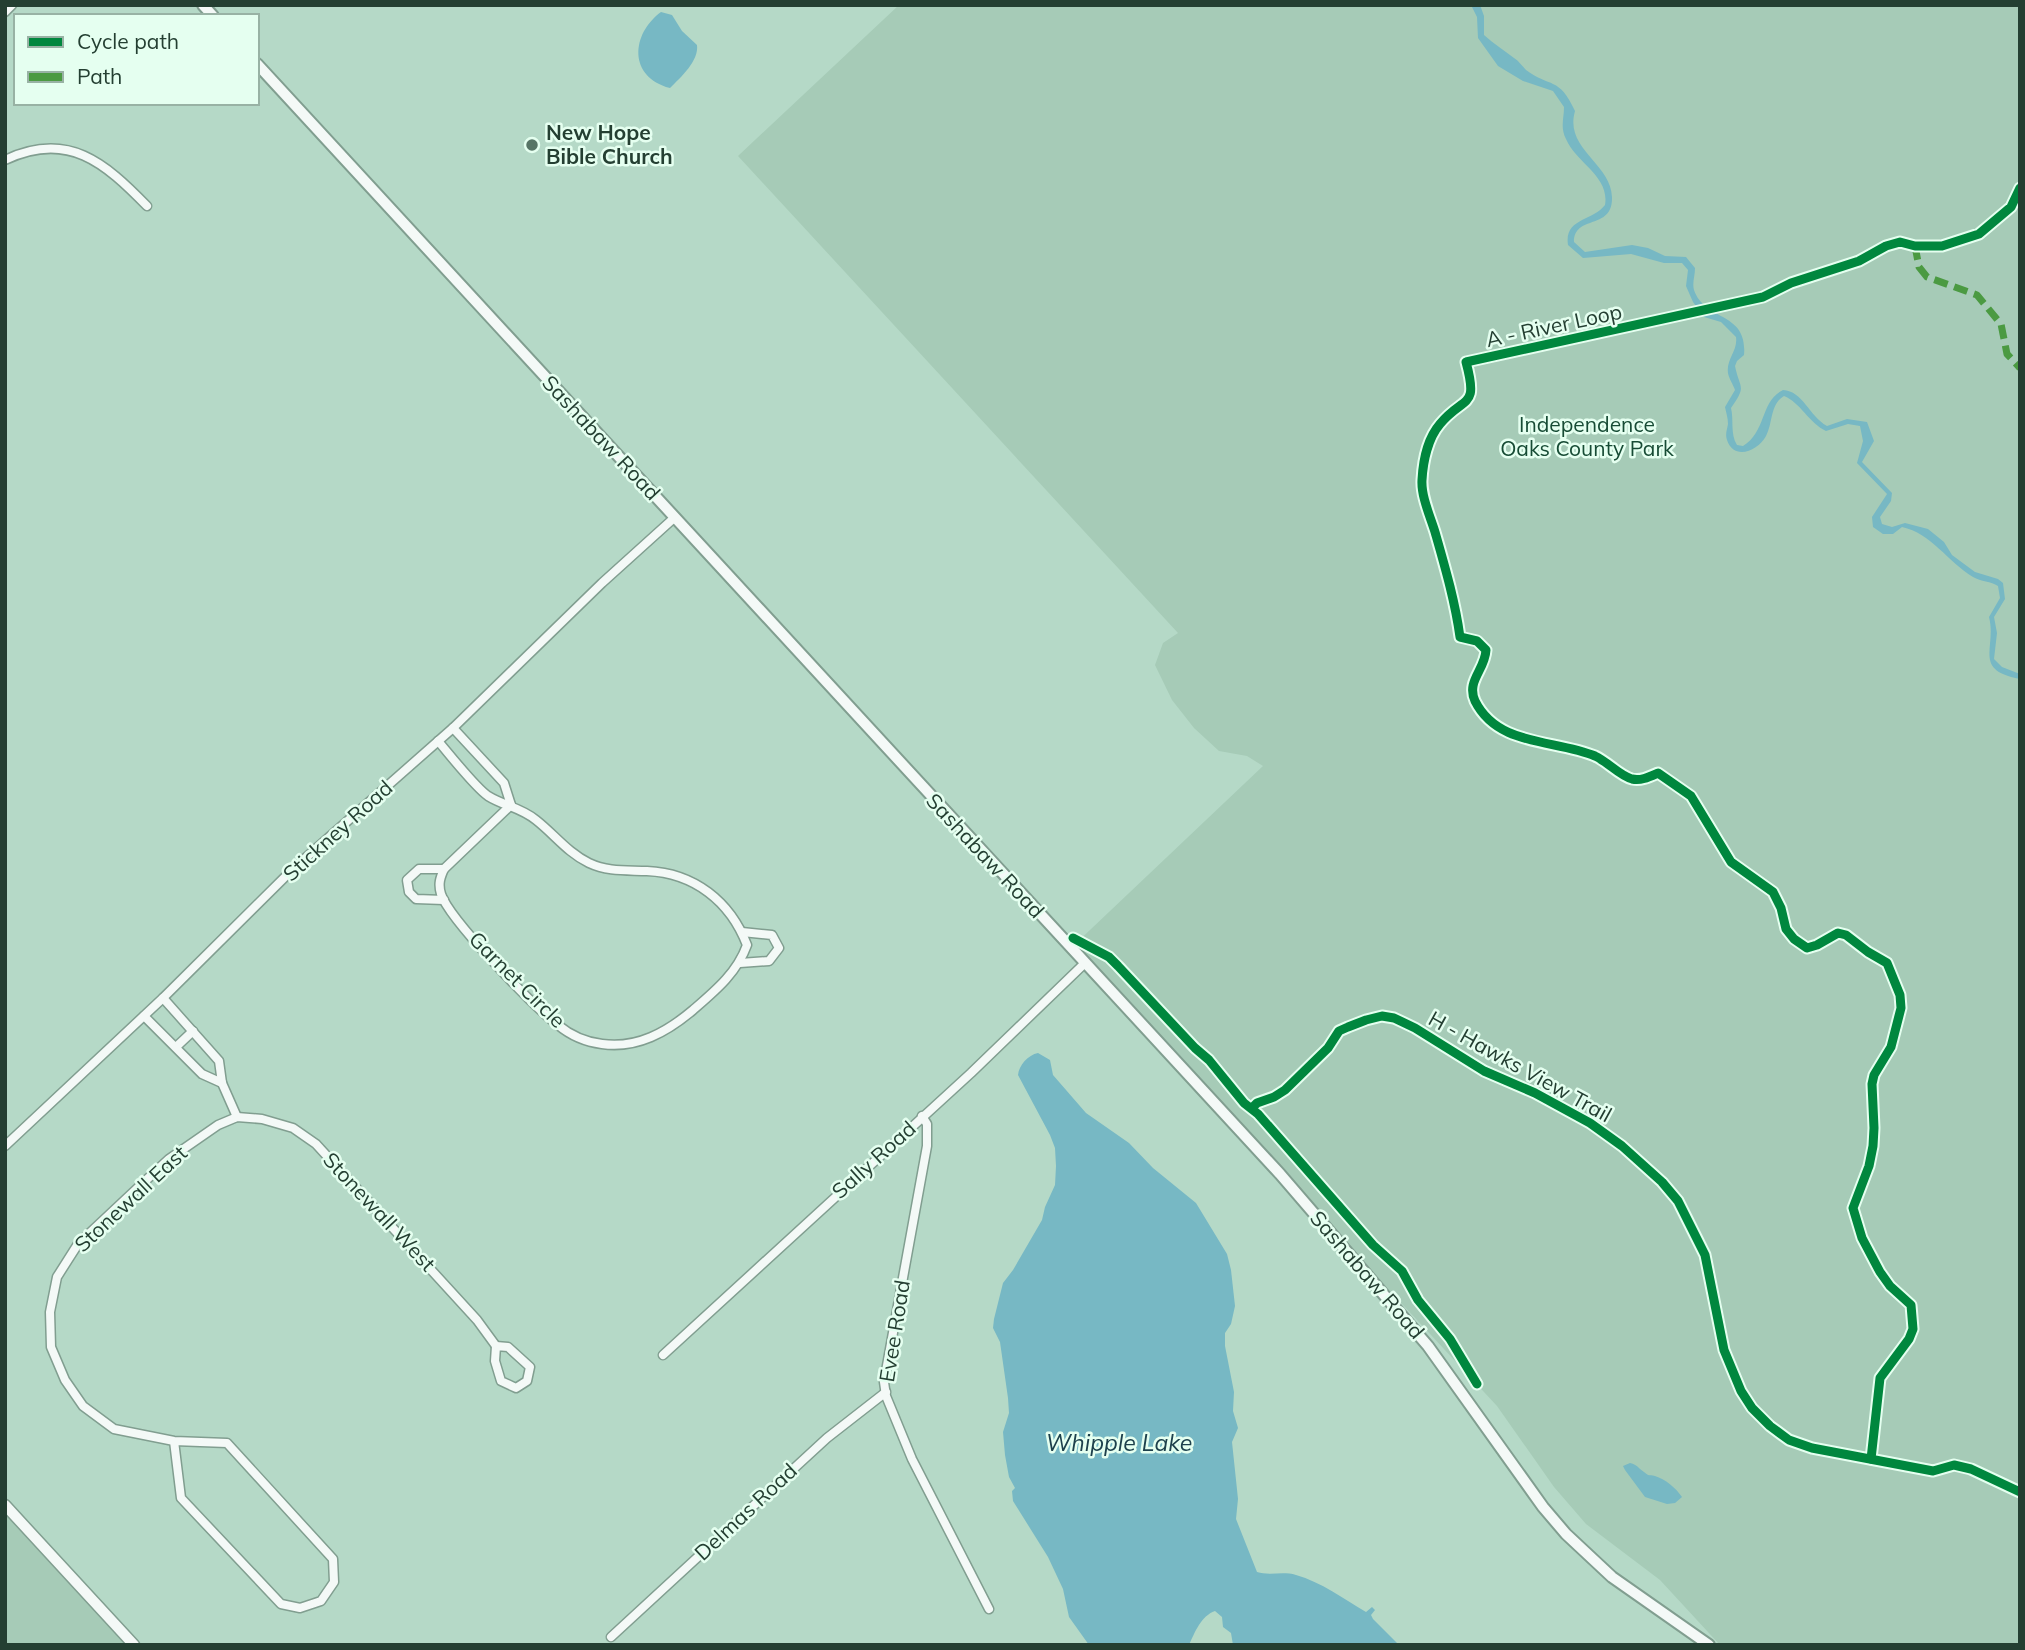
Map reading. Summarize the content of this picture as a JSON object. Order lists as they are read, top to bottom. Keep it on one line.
{"streets":{"main road":["Sashabaw Road"],"street":["Stickney Road","Garnet Circle","Sally Road","Stonewall East","Stonewall West","Evee Road","Delmas Road"],"cycle path":["A - River Loop","H - Hawks View Trail"]},"crossings":[["Sashabaw Road","Stickney Road"],["Sashabaw Road","Sally Road"],["Sally Road","Evee Road"],["Stonewall East","Stonewall West"],["Evee Road","Delmas Road"]],"water":["Whipple Lake"],"parks":["Independence Oaks County Park"],"places":["New Hope Bible Church"],"legend":["Cycle path","Path"]}
